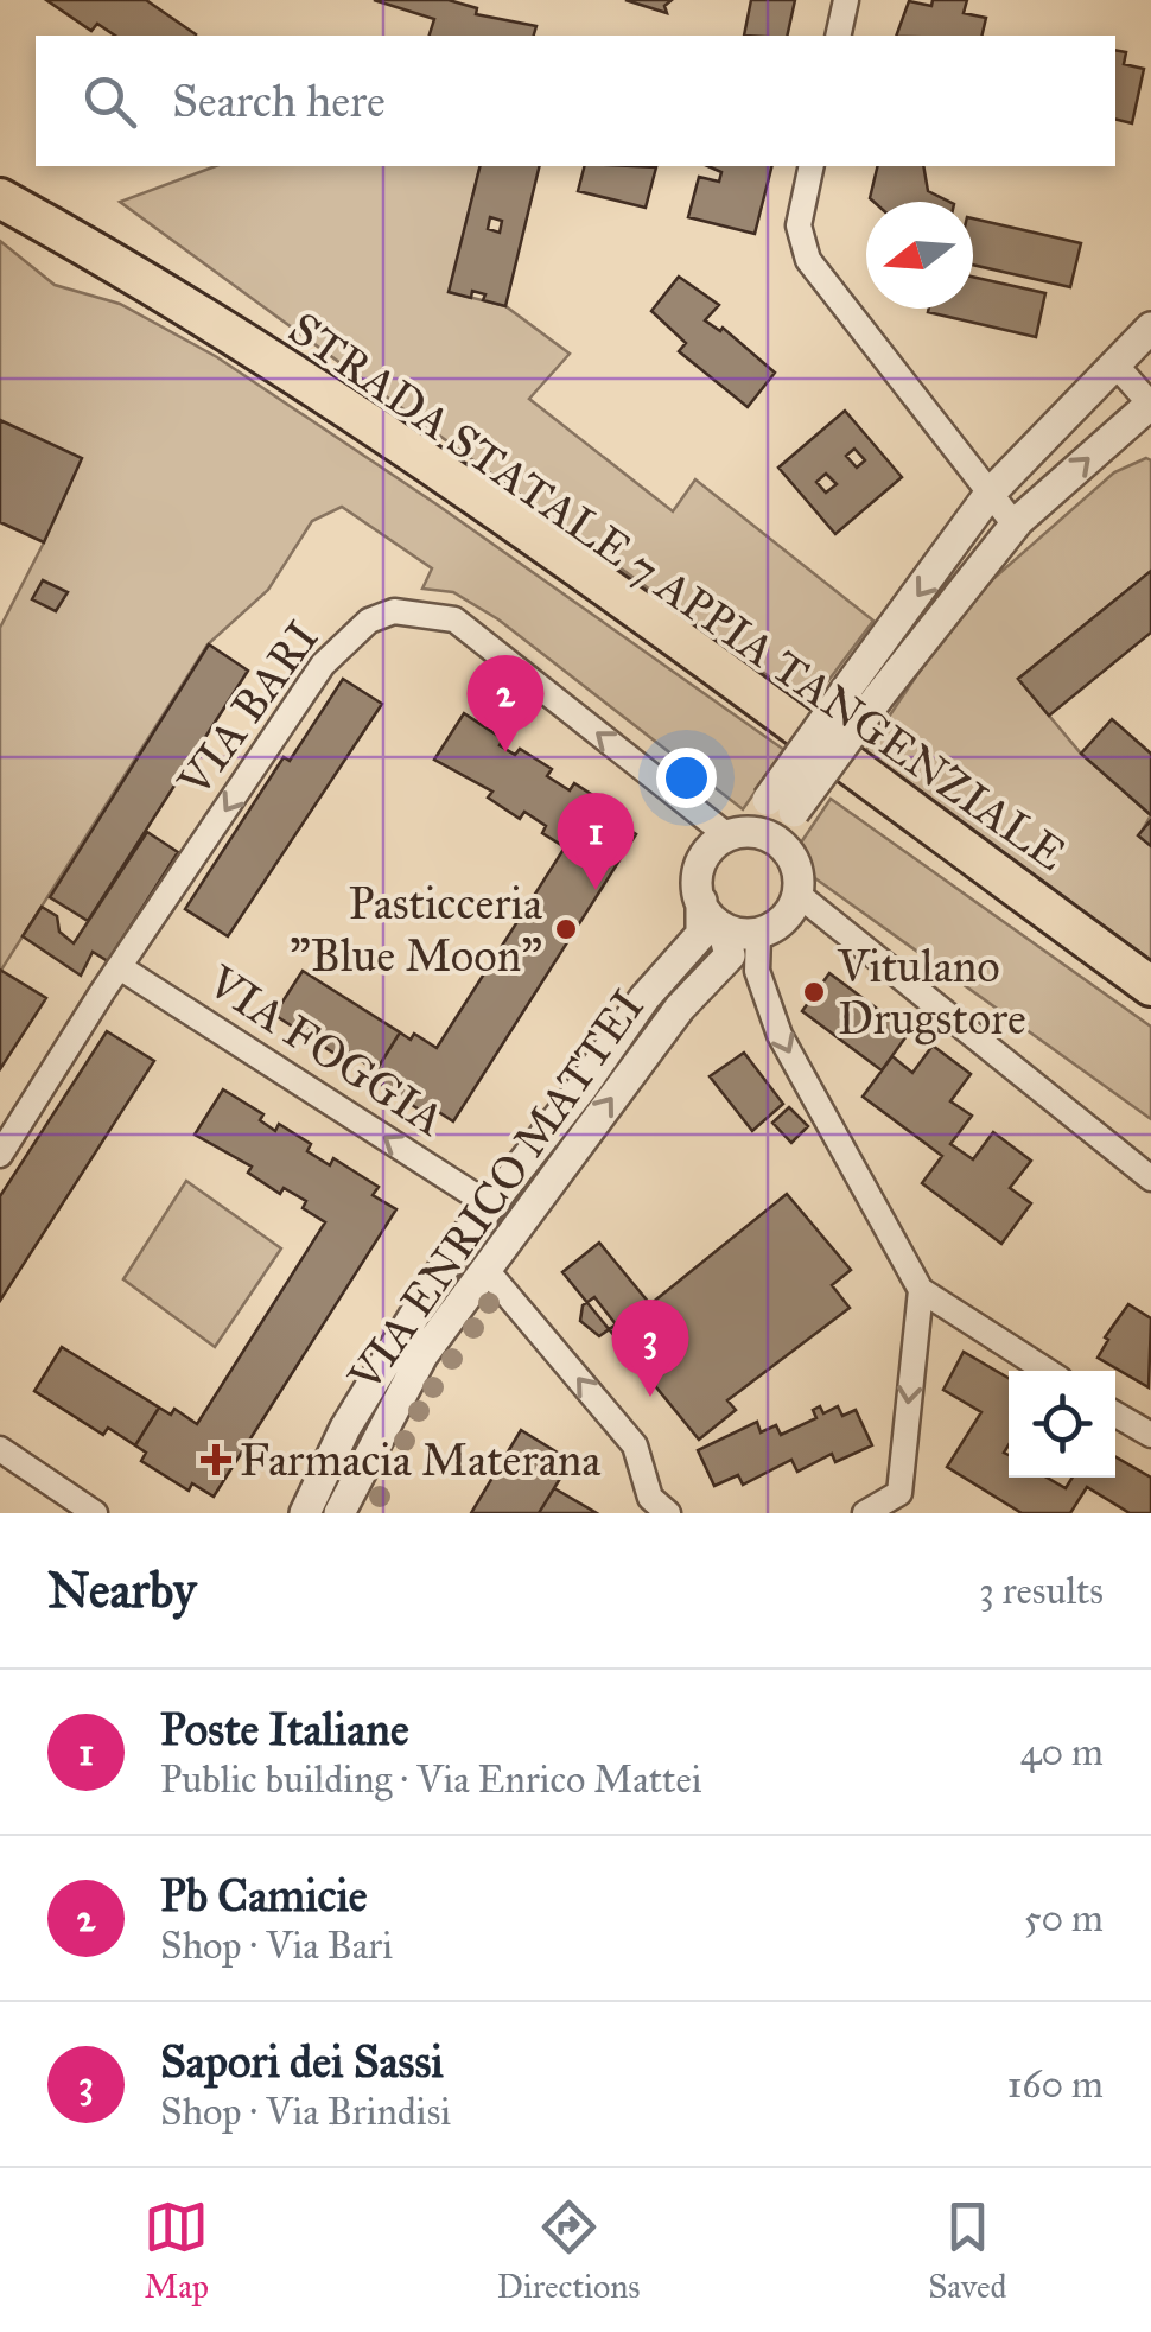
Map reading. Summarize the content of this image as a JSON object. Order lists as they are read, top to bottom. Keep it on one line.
{"streets":{"highway":["STRADA STATALE 7 APPIA TANGENZIALE"],"street":["VIA BARI","VIA FOGGIA","VIA ENRICO MATTEI"]},"crossings":[["VIA BARI","VIA FOGGIA"],["VIA BARI","VIA ENRICO MATTEI"],["VIA FOGGIA","VIA ENRICO MATTEI"]],"one_way":["VIA FOGGIA"],"places":{"other":["Pasticceria \"Blue Moon\"","Vitulano Drugstore"],"health":["Farmacia Materana"]},"north":"left","page":{"search":"Search here","pins":["2","1","3"],"heading":["Nearby","3 results"],"list":[{"mark":"1","name":"Poste Italiane","note":"Public building · Via Enrico Mattei","value":"40 m"},{"mark":"2","name":"Pb Camicie","note":"Shop · Via Bari","value":"50 m"},{"mark":"3","name":"Sapori dei Sassi","note":"Shop · Via Brindisi","value":"160 m"}],"nav":["Map","Directions","Saved"]}}
